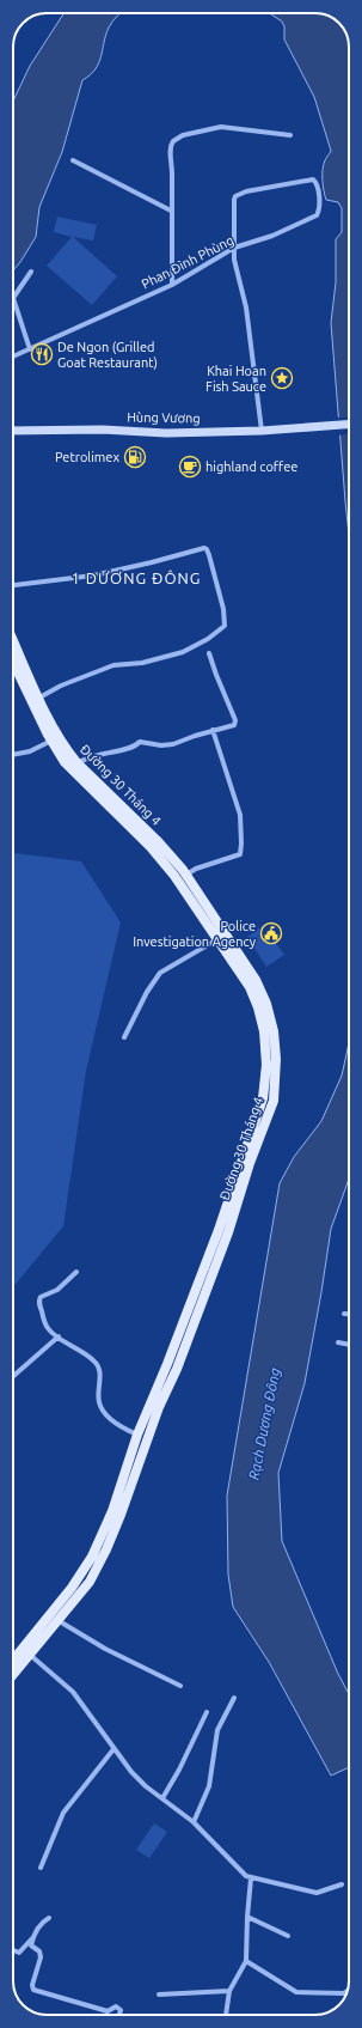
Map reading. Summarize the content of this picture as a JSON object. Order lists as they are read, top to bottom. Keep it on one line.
{"streets":{"main road":["Hùng Vương","Đường 30 Tháng 4"],"street":["Phan Đình Phùng"]},"districts":["1 DƯƠNG ĐÔNG"],"water":["Rạch Dương Đông"],"places":{"restaurant":["De Ngon (Grilled Goat Restaurant)"],"place":["Khai Hoan Fish Sauce"],"fuel station":["Petrolimex"],"cafe":["highland coffee"],"public building":["Police Investigation Agency"]}}
